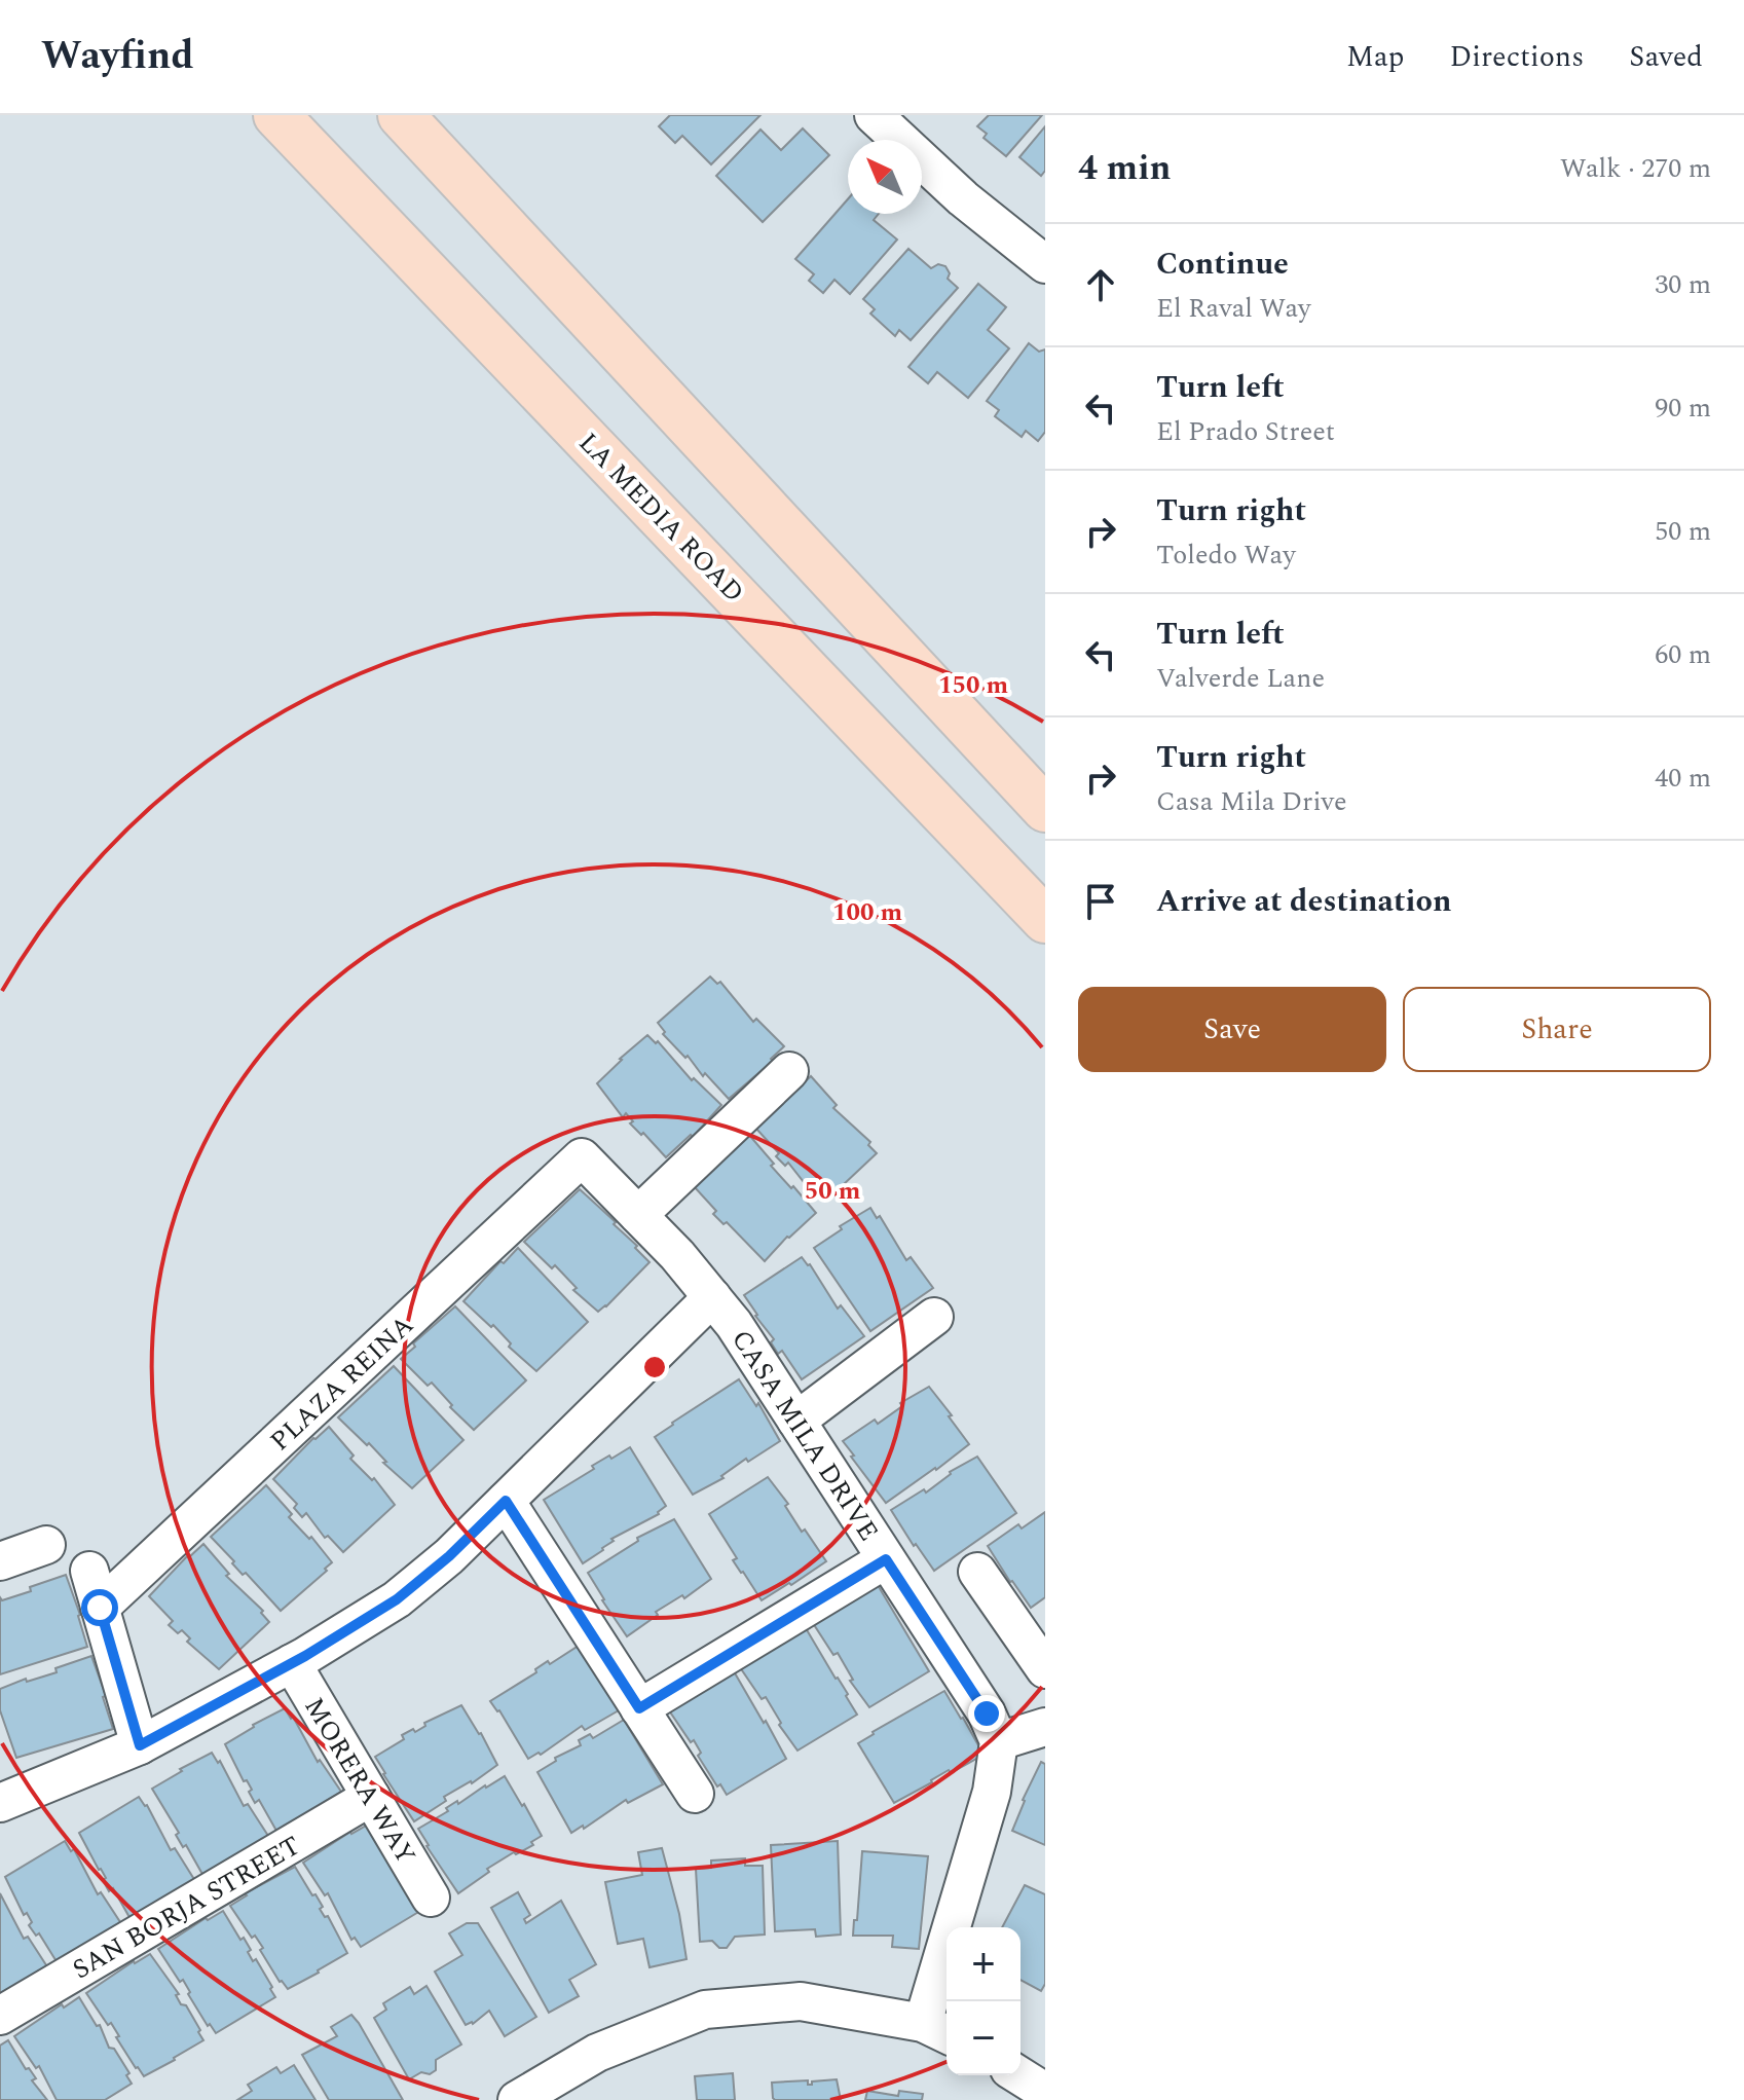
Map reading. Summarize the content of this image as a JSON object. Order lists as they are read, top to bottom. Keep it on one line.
{"streets":{"main road":["LA MEDIA ROAD"],"street":["PLAZA REINA","CASA MILA DRIVE","MORERA WAY","SAN BORJA STREET"]},"crossings":[["PLAZA REINA","CASA MILA DRIVE"],["MORERA WAY","SAN BORJA STREET"]],"north":"top left","page":{"header":"Wayfind","nav":["Map","Directions","Saved"],"heading":["4 min","Walk · 270 m"],"list":[["Continue","El Raval Way","30 m"],["Turn left","El Prado Street","90 m"],["Turn right","Toledo Way","50 m"],["Turn left","Valverde Lane","60 m"],["Turn right","Casa Mila Drive","40 m"],"Arrive at destination"],"buttons":["Save","Share"],"map_buttons":["+","−"]},"rings":["150 m","100 m","50 m"]}
